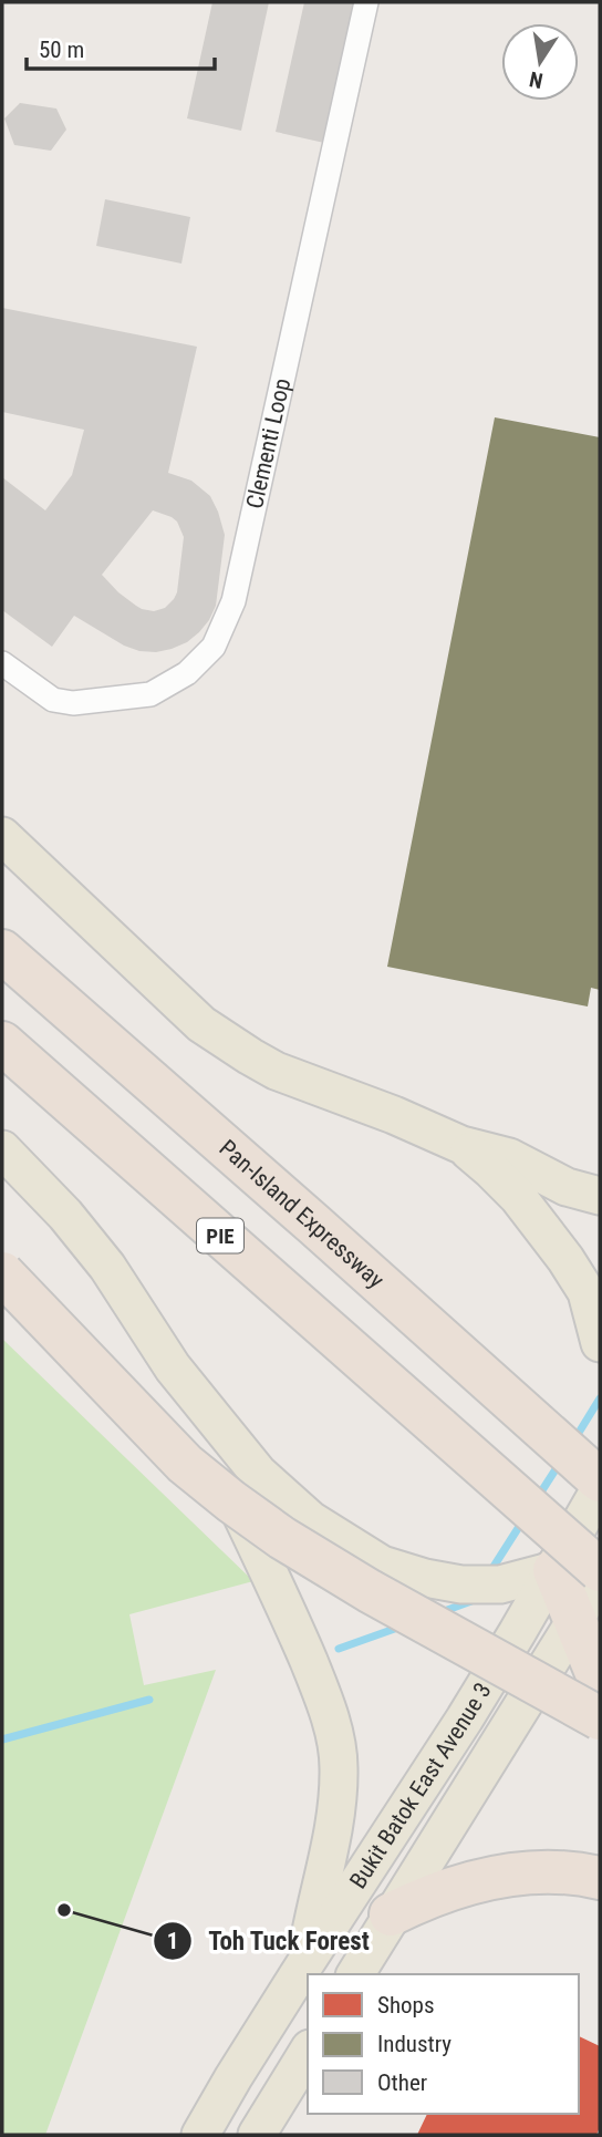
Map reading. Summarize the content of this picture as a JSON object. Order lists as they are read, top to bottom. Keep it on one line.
{"streets":{"highway":["Pan-Island Expressway","PIE"],"main road":["Bukit Batok East Avenue 3"],"street":["Clementi Loop"]},"crossings":[["Pan-Island Expressway","Bukit Batok East Avenue 3"],["PIE","Bukit Batok East Avenue 3"]],"places":["Toh Tuck Forest"],"legend":["Shops","Industry","Other"],"scale_bar":"50 m","north":"bottom"}
